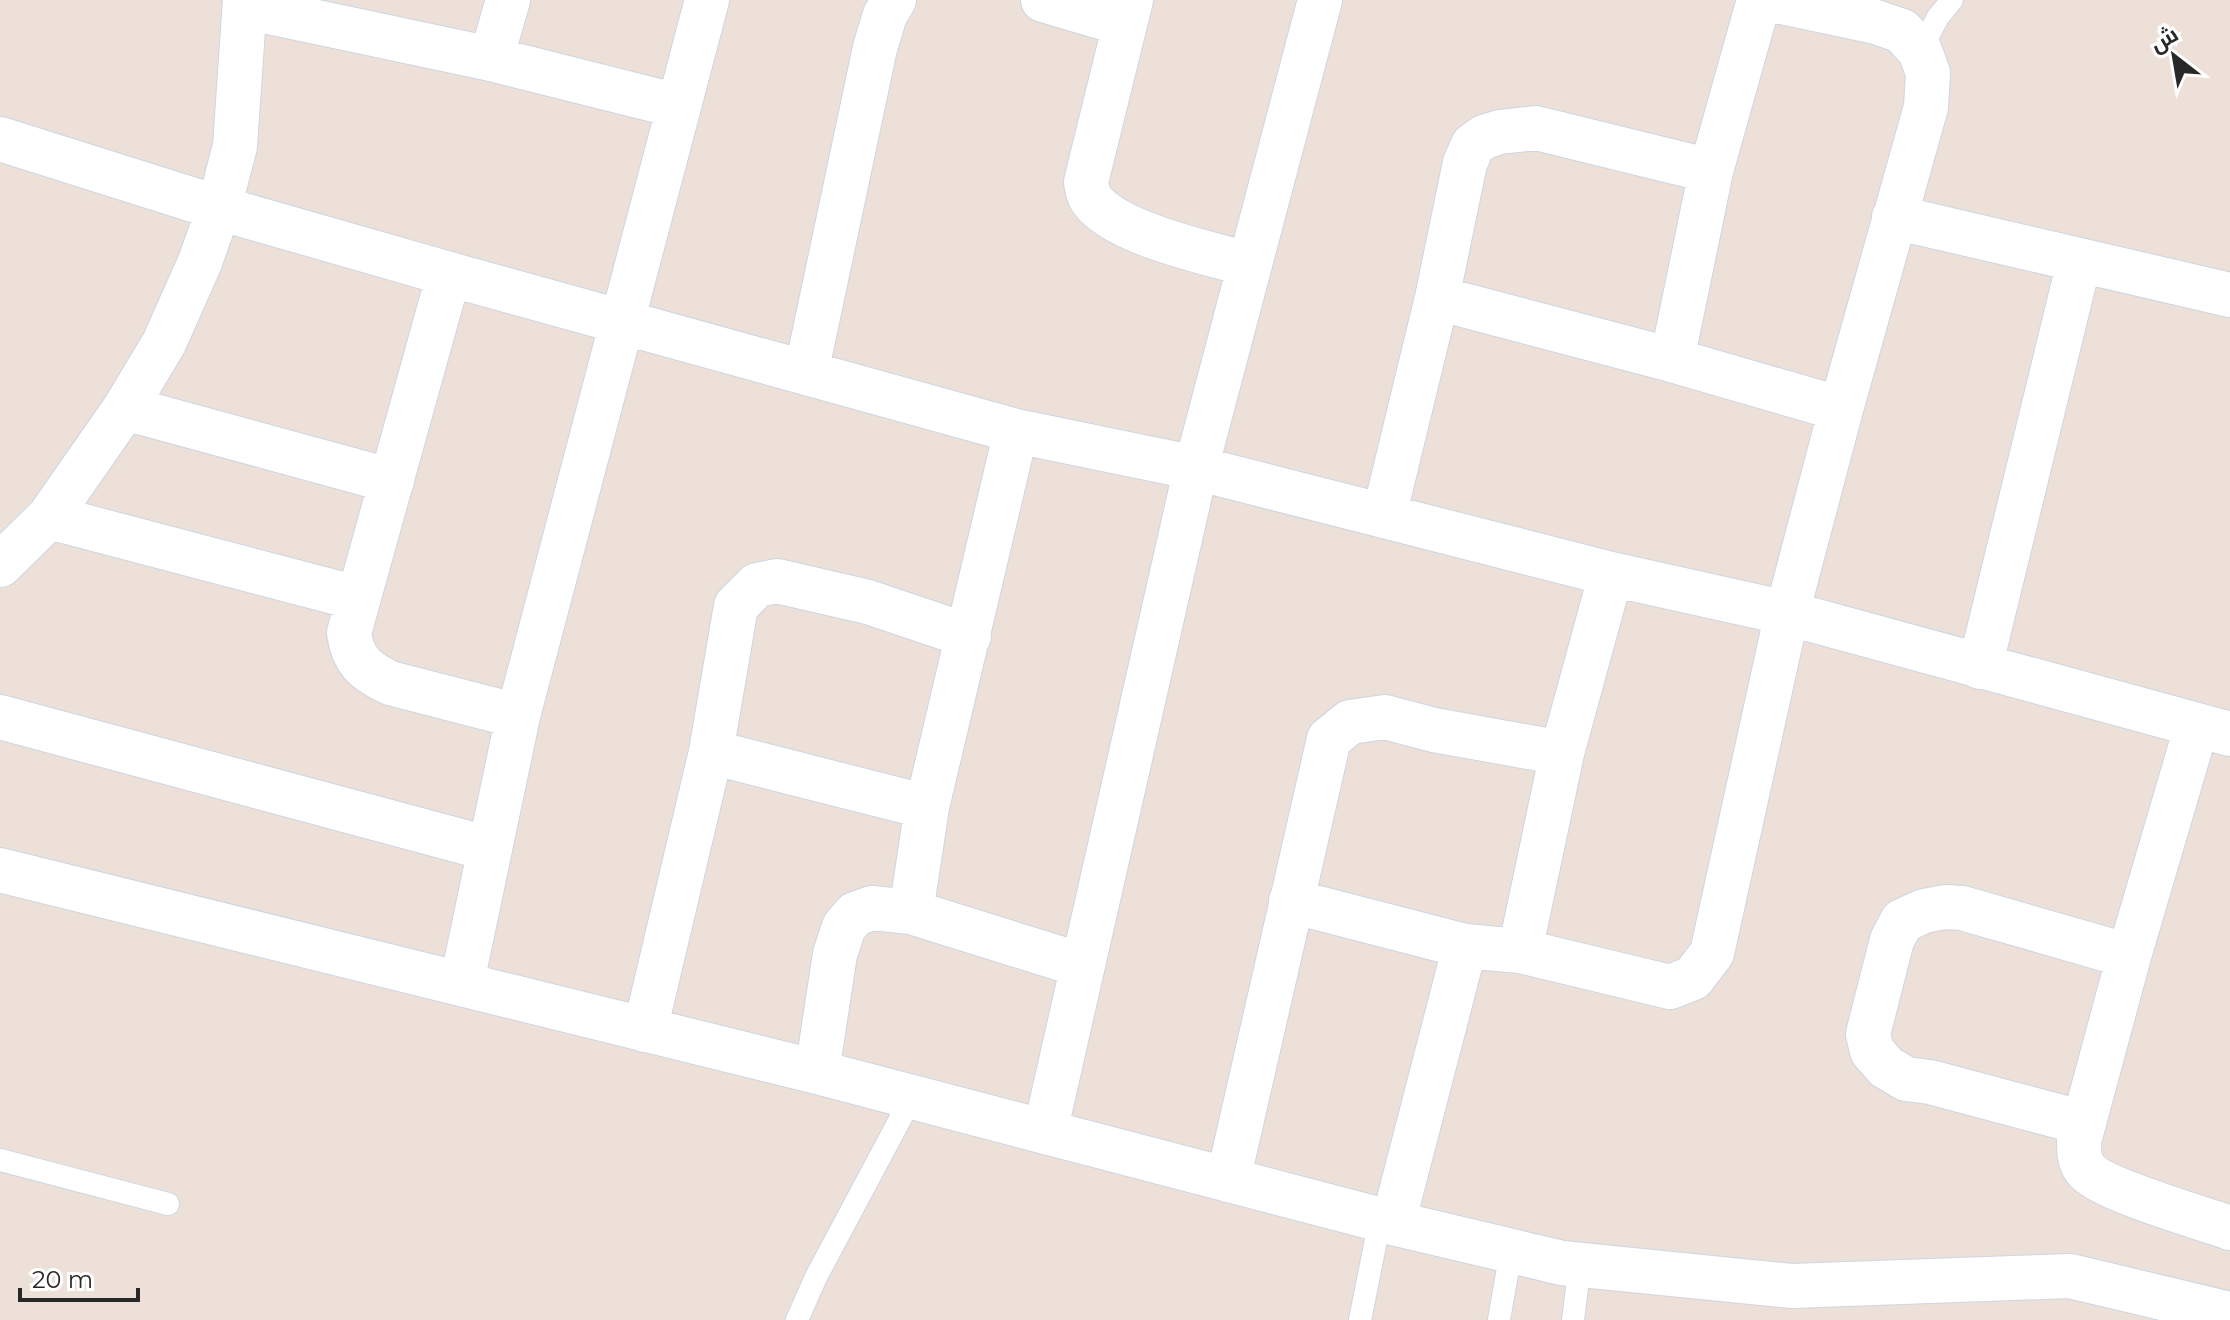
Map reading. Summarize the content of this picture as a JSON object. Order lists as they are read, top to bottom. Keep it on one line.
{"scale_bar":"20 m","north":"top left"}
